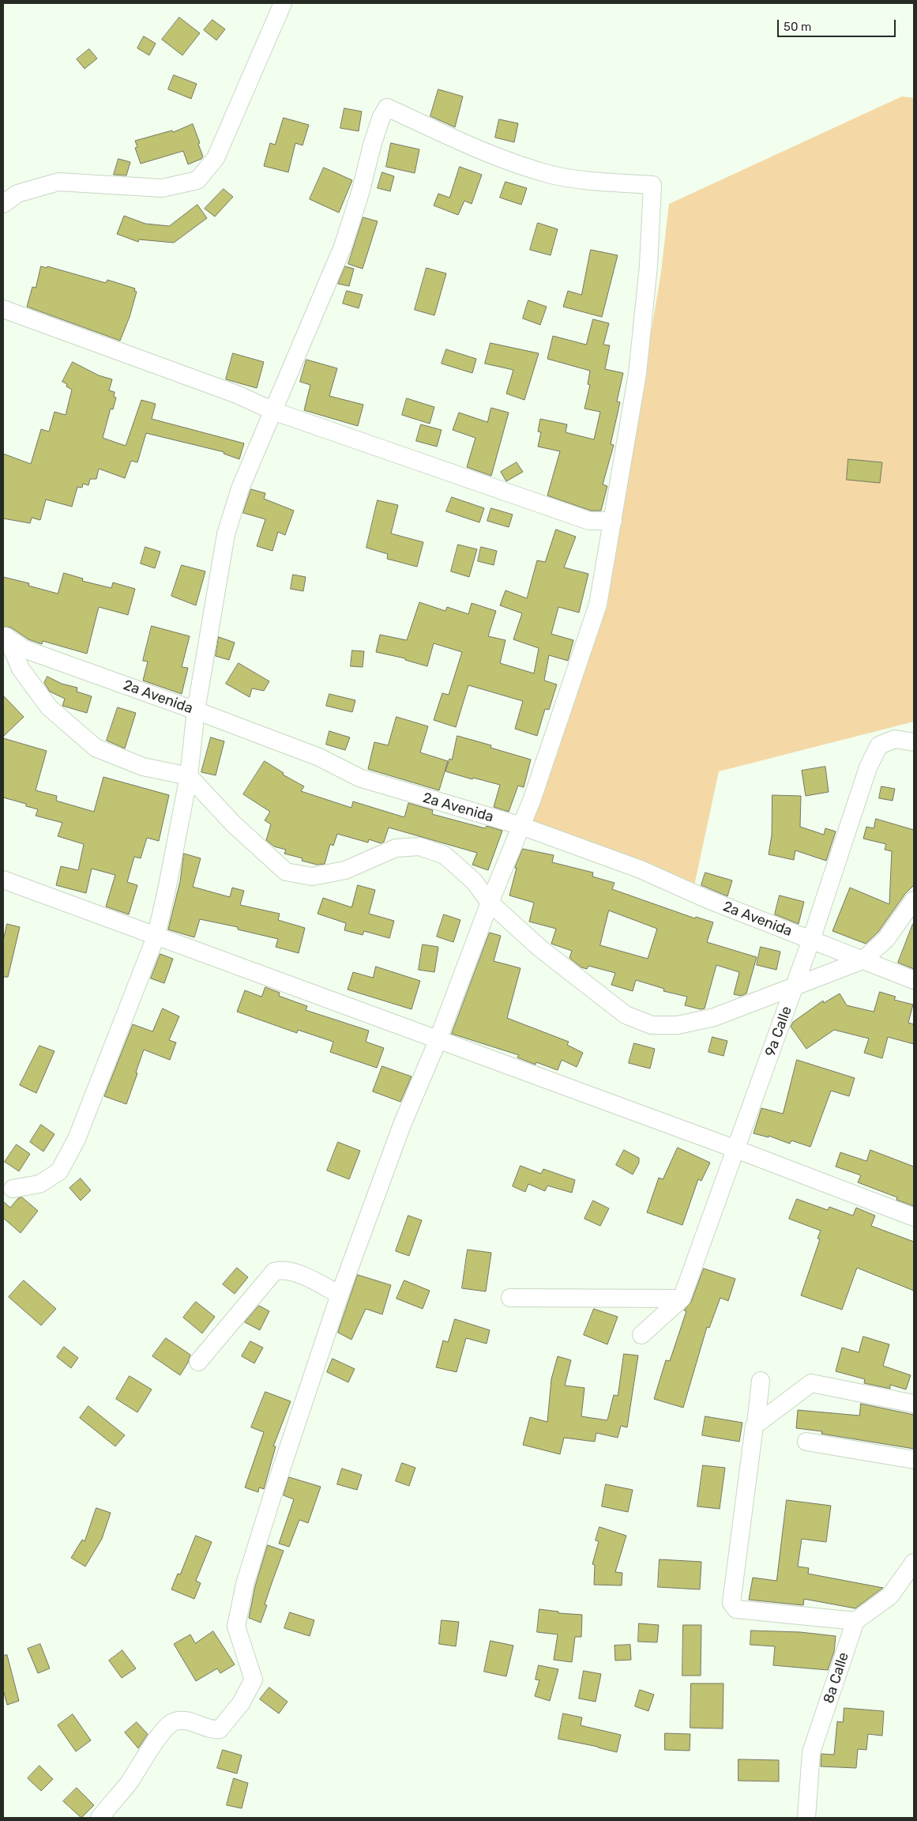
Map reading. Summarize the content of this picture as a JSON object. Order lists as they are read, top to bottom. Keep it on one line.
{"streets":{"street":["2a Avenida","9a Calle","8a Calle"]},"crossings":[["2a Avenida","9a Calle"]],"scale_bar":"50 m"}
